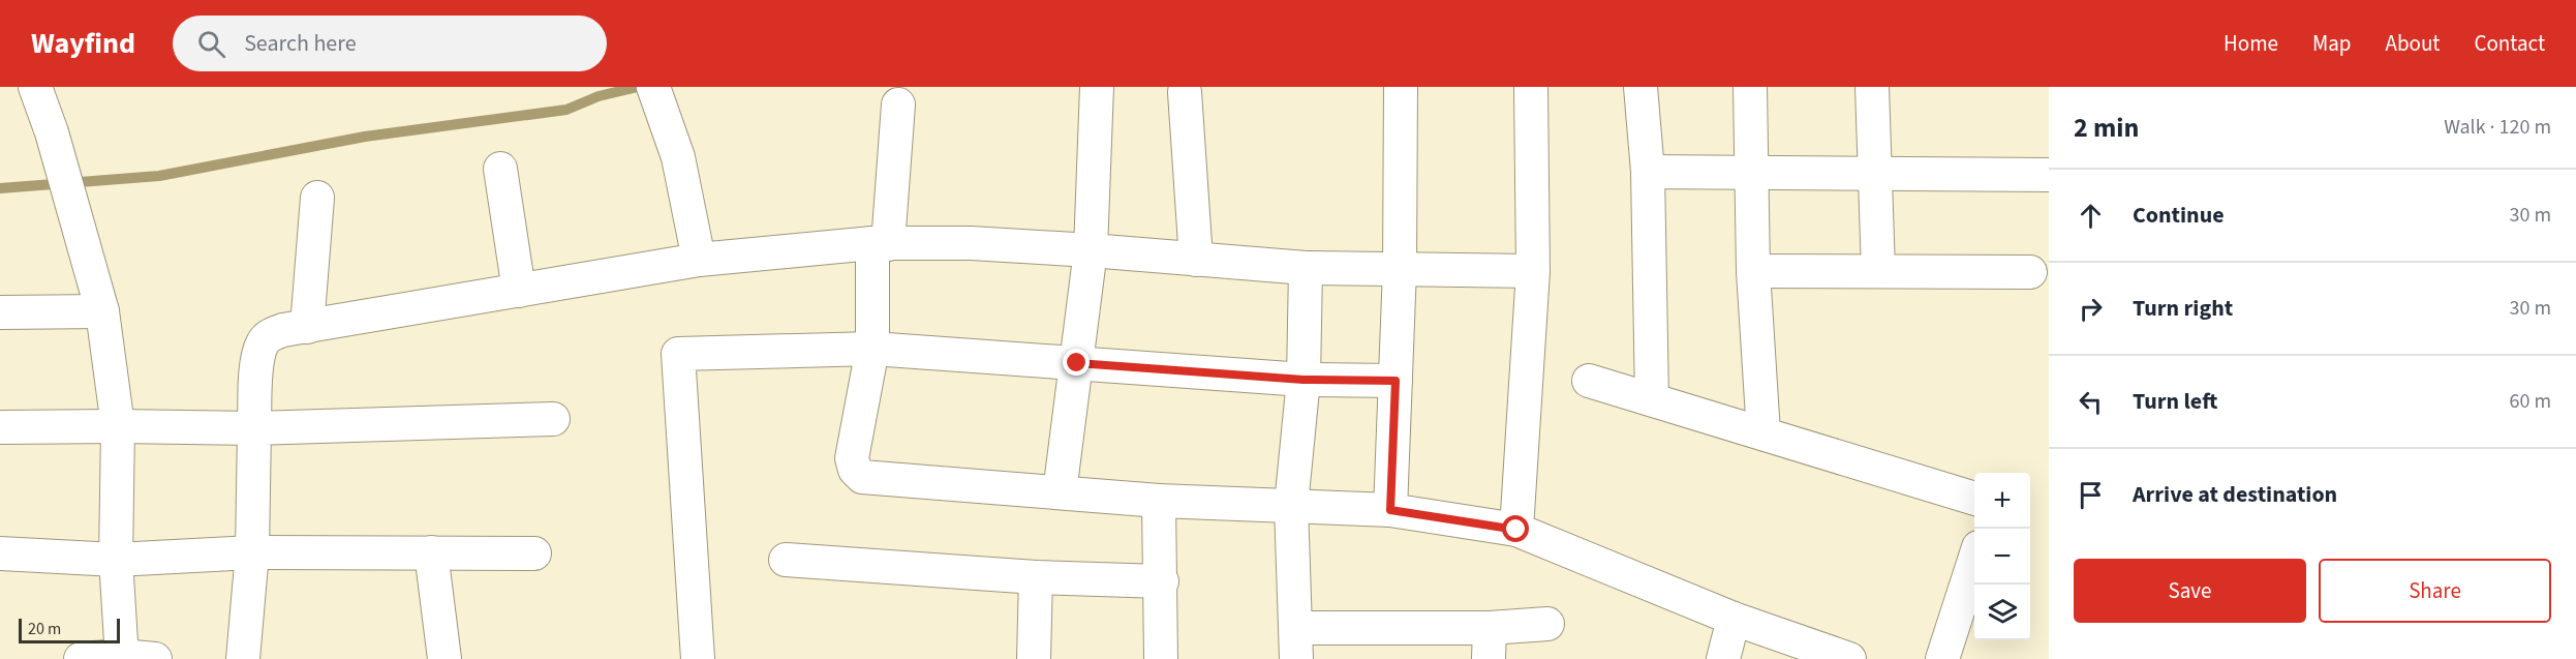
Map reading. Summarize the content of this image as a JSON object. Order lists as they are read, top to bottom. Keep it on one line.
{"scale_bar":"20 m","page":{"header":"Wayfind","search":"Search here","nav":["Home","Map","About","Contact"],"heading":["2 min","Walk · 120 m"],"list":[["Continue","30 m"],["Turn right","30 m"],["Turn left","60 m"],"Arrive at destination"],"map_buttons":["+","−"],"buttons":["Save","Share"],"scale":"20 m"}}
